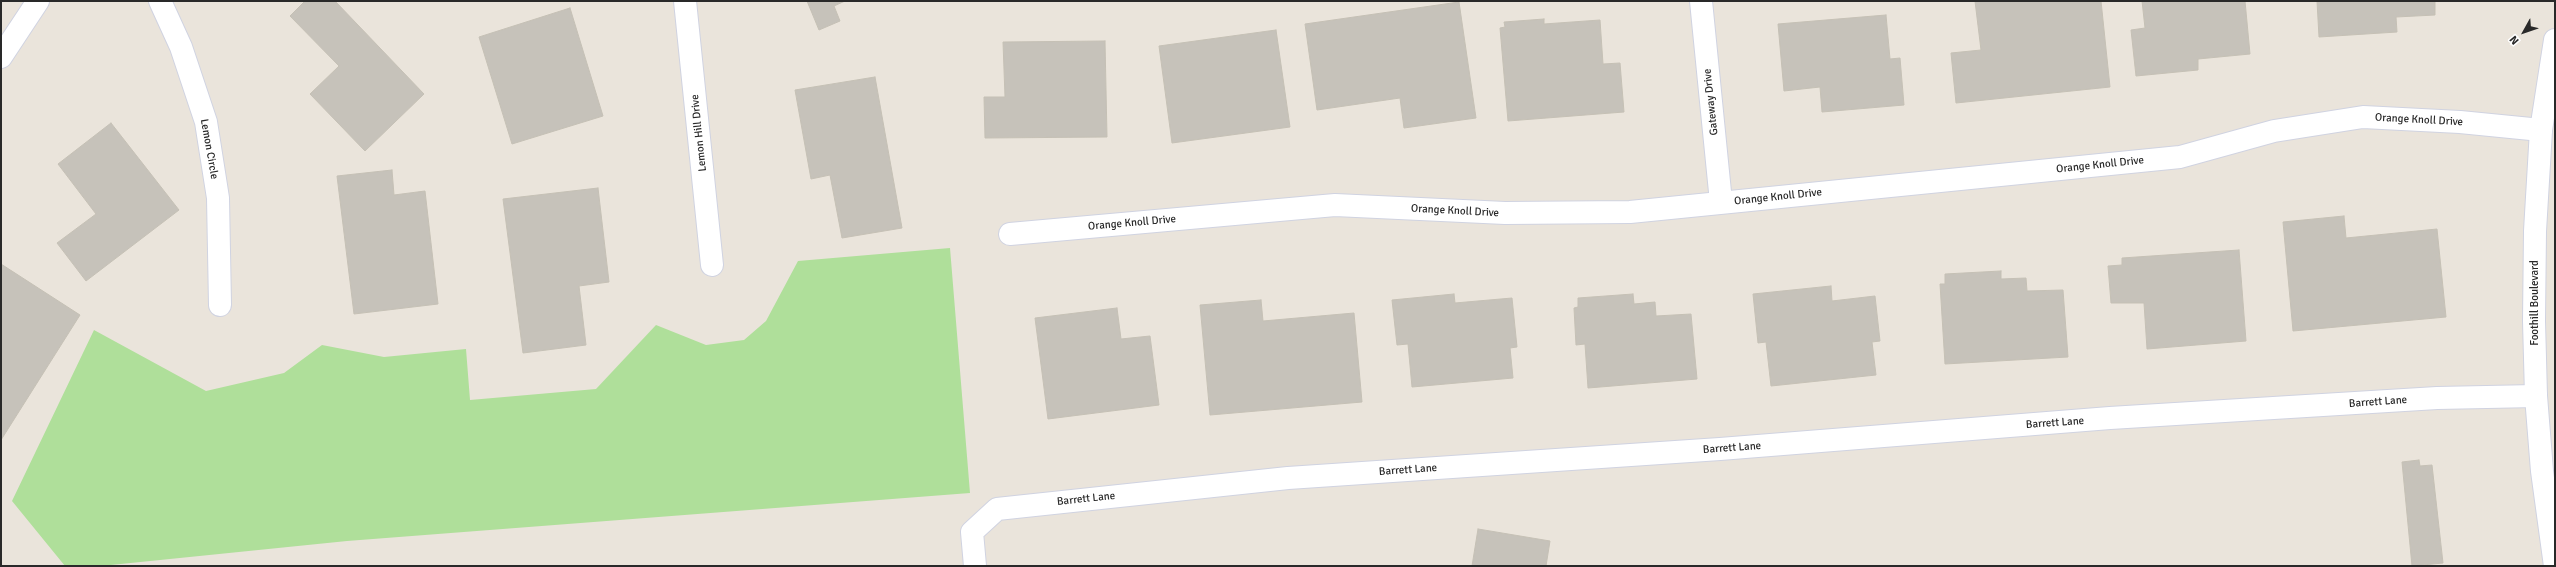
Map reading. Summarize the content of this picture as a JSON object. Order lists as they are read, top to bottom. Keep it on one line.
{"streets":{"street":["Gateway Drive","Orange Knoll Drive","Lemon Hill Drive","Lemon Circle","Foothill Boulevard","Barrett Lane"]},"crossings":[["Gateway Drive","Orange Knoll Drive"],["Orange Knoll Drive","Foothill Boulevard"],["Foothill Boulevard","Barrett Lane"]],"north":"bottom left"}
